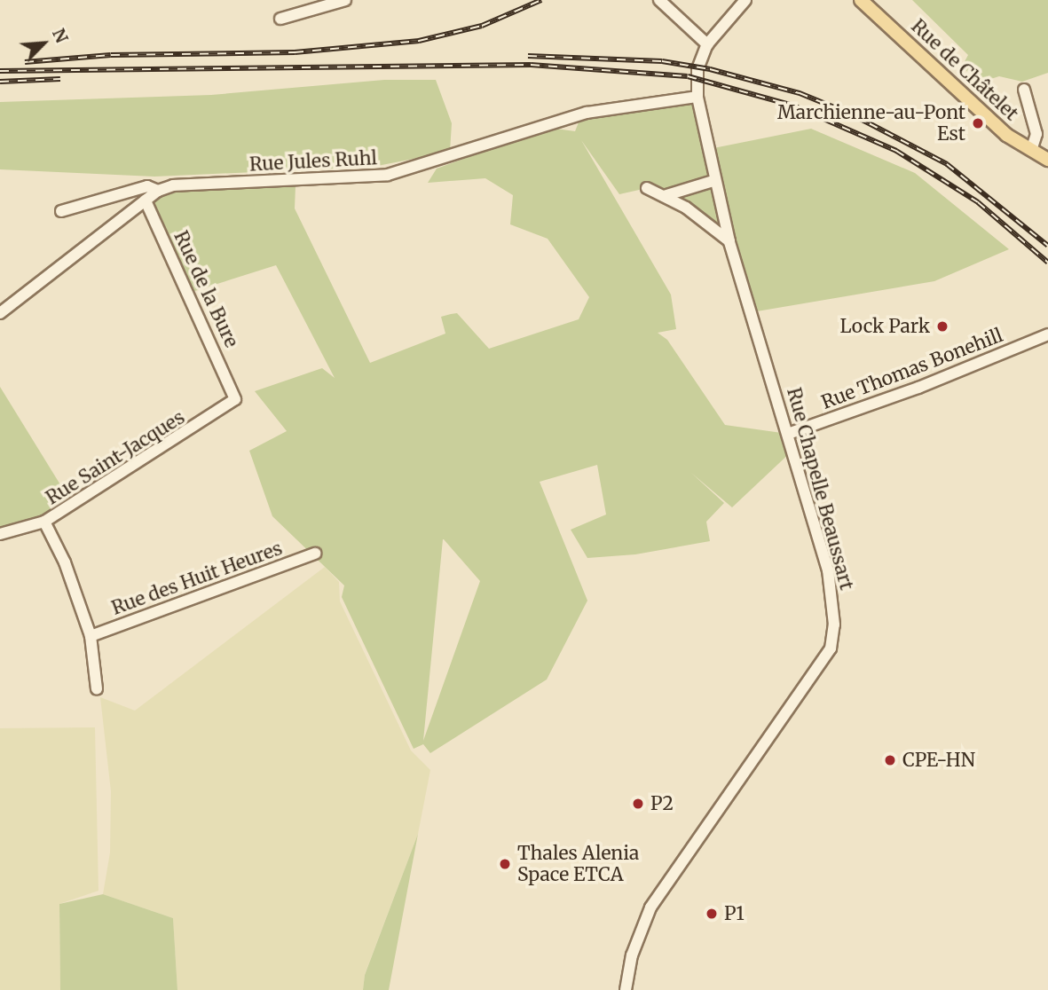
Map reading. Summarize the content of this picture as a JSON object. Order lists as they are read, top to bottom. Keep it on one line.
{"streets":{"main road":["Rue de Châtelet"],"street":["Rue Jules Ruhl","Rue de la Bure","Rue Thomas Bonehill","Rue Saint-Jacques","Rue Chapelle Beaussart","Rue des Huit Heures"]},"crossings":[["Rue Jules Ruhl","Rue de la Bure"],["Rue Jules Ruhl","Rue Chapelle Beaussart"],["Rue de la Bure","Rue Saint-Jacques"],["Rue Thomas Bonehill","Rue Chapelle Beaussart"]],"places":["Marchienne-au-Pont Est","Lock Park","CPE-HN","P2","Thales Alenia Space ETCA","P1"],"north":"top right"}
